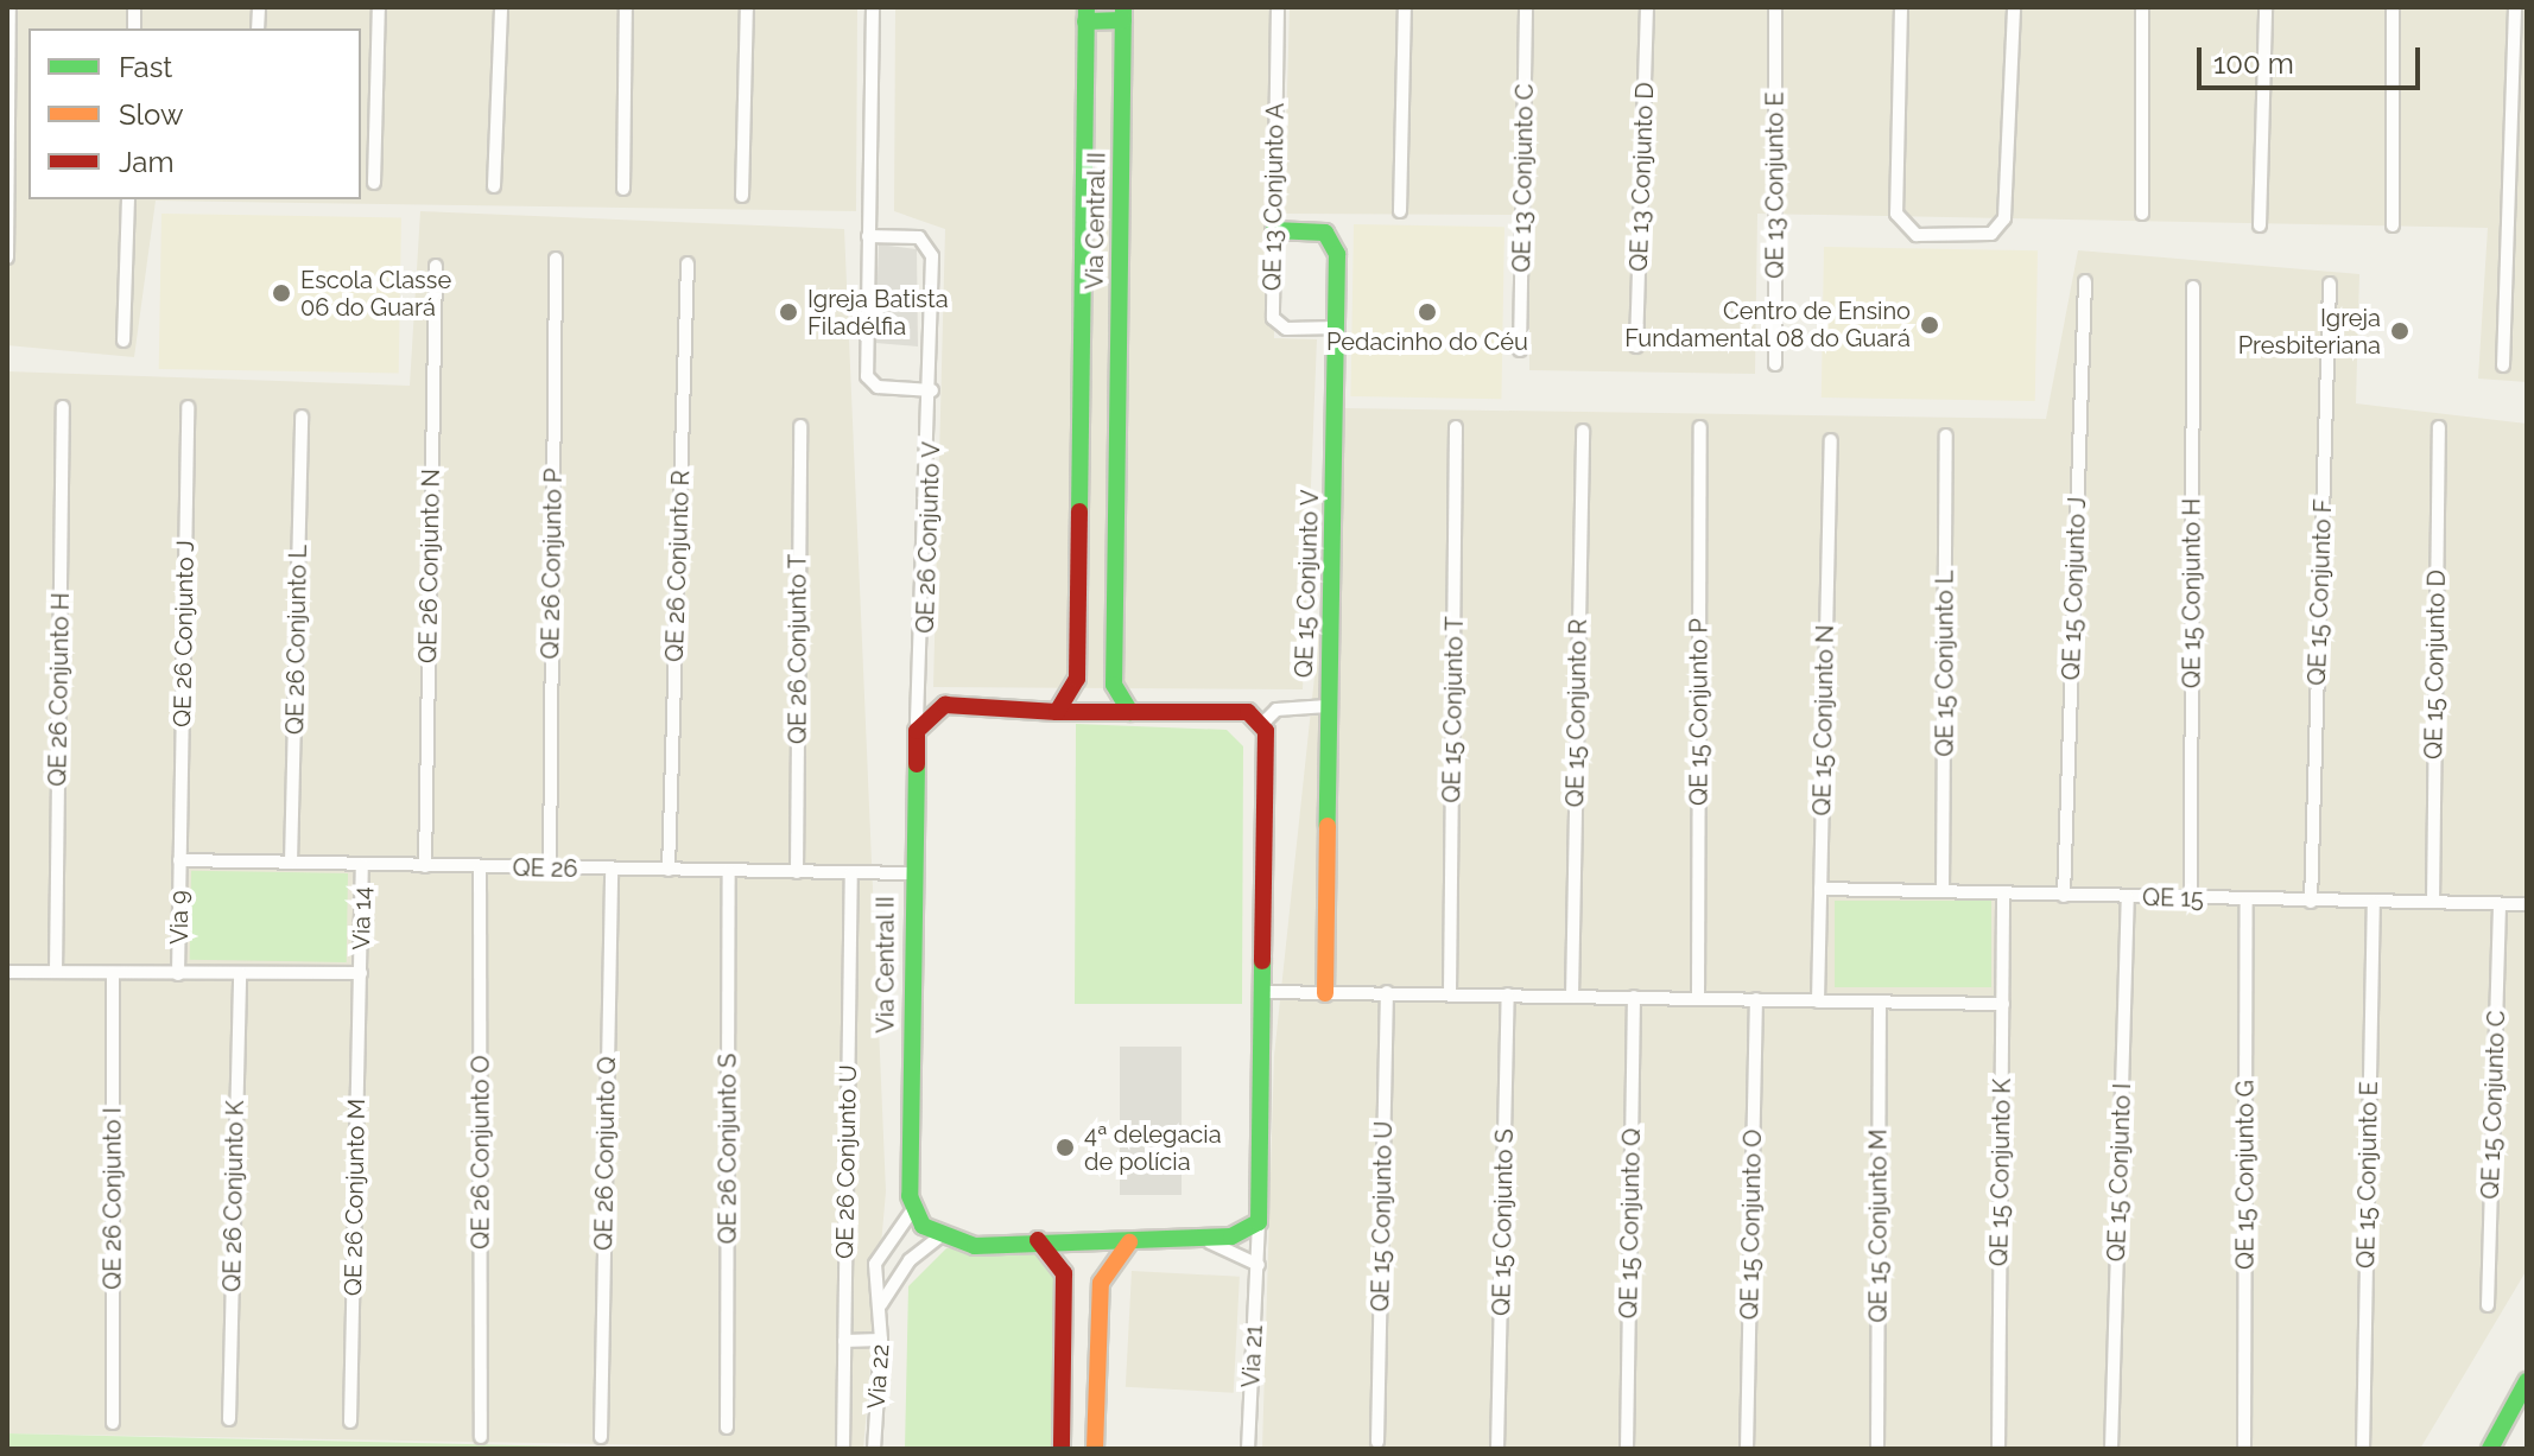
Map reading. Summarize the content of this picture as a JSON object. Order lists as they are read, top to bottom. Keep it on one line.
{"streets":{"street":["QE 13 Conjunto D","QE 13 Conjunto C","QE 13 Conjunto E","QE 13 Conjunto A","Via Central II","QE 26 Conjunto V","QE 26 Conjunto P","QE 26 Conjunto N","QE 26 Conjunto R","QE 15 Conjunto V","QE 15 Conjunto J","QE 15 Conjunto F","QE 15 Conjunto H","QE 26 Conjunto J","QE 26 Conjunto L","QE 26 Conjunto T","QE 15 Conjunto L","QE 15 Conjunto D","QE 26 Conjunto H","QE 15 Conjunto T","QE 15 Conjunto P","QE 15 Conjunto R","QE 15 Conjunto N","QE 26","QE 15","Via 9","Via 14","QE 15 Conjunto C","QE 26 Conjunto S","QE 26 Conjunto O","QE 26 Conjunto Q","QE 26 Conjunto U","QE 15 Conjunto K","QE 15 Conjunto I","QE 15 Conjunto G","QE 15 Conjunto E","QE 26 Conjunto K","QE 26 Conjunto M","QE 26 Conjunto I","QE 15 Conjunto U","QE 15 Conjunto S","QE 15 Conjunto Q","QE 15 Conjunto O","QE 15 Conjunto M","Via 21","Via 22"]},"crossings":[["QE 13 Conjunto A","QE 15 Conjunto V"],["Via Central II","QE 26 Conjunto V"],["Via Central II","QE 26"],["Via Central II","Via 22"],["QE 26 Conjunto P","QE 26"],["QE 26 Conjunto N","QE 26"],["QE 26 Conjunto R","QE 26"],["QE 15 Conjunto J","QE 15"],["QE 15 Conjunto F","QE 15"],["QE 15 Conjunto H","QE 15"],["QE 26 Conjunto J","QE 26"],["QE 26 Conjunto J","Via 9"],["QE 26 Conjunto L","QE 26"],["QE 26 Conjunto T","QE 26"],["QE 15 Conjunto L","QE 15"],["QE 15 Conjunto D","QE 15"],["QE 15 Conjunto N","QE 15"],["QE 26","Via 9"],["QE 26","Via 14"],["QE 26","QE 26 Conjunto S"],["QE 26","QE 26 Conjunto O"],["QE 26","QE 26 Conjunto Q"],["QE 26","QE 26 Conjunto U"],["QE 15","QE 15 Conjunto C"],["QE 15","QE 15 Conjunto K"],["QE 15","QE 15 Conjunto I"],["QE 15","QE 15 Conjunto G"],["QE 15","QE 15 Conjunto E"],["Via 14","QE 26 Conjunto M"]],"places":["Escola Classe 06 do Guará","Igreja Batista Filadélfia","Pedacinho do Céu","Centro de Ensino Fundamental 08 do Guará","Igreja Presbiteriana","4ª delegacia de polícia"],"legend":["Fast","Slow","Jam"],"scale_bar":"100 m"}
